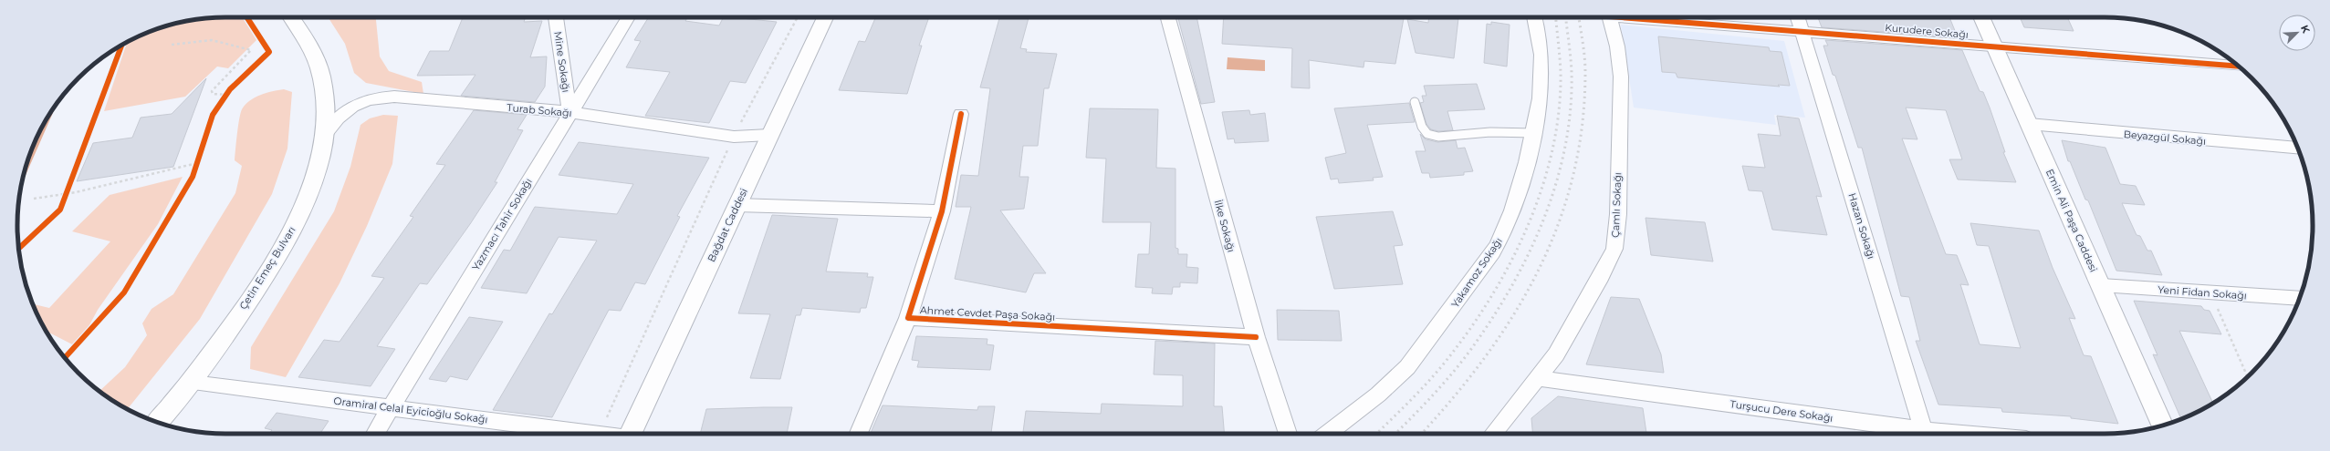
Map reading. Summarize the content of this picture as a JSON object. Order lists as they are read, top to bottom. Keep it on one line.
{"streets":{"main road":["Emin Ali Paşa Caddesi","Bağdat Caddesi","Çetin Emeç Bulvarı"],"street":["Kurudere Sokağı","Mine Sokağı","Turab Sokağı","Beyazgül Sokağı","Çamlı Sokağı","Yazmacı Tahir Sokağı","İlke Sokağı","Hazan Sokağı","Yakamoz Sokağı","Yeni Fidan Sokağı","Ahmet Cevdet Paşa Sokağı","Oramiral Celal Eyicioğlu Sokağı","Turşucu Dere Sokağı"]},"crossings":[["Kurudere Sokağı","Emin Ali Paşa Caddesi"],["Kurudere Sokağı","Hazan Sokağı"],["Mine Sokağı","Turab Sokağı"],["Mine Sokağı","Yazmacı Tahir Sokağı"],["Turab Sokağı","Yazmacı Tahir Sokağı"],["Turab Sokağı","Bağdat Caddesi"],["Turab Sokağı","Çetin Emeç Bulvarı"],["Beyazgül Sokağı","Emin Ali Paşa Caddesi"],["Çamlı Sokağı","Turşucu Dere Sokağı"],["Emin Ali Paşa Caddesi","Yeni Fidan Sokağı"],["Yazmacı Tahir Sokağı","Oramiral Celal Eyicioğlu Sokağı"],["İlke Sokağı","Ahmet Cevdet Paşa Sokağı"],["Çetin Emeç Bulvarı","Oramiral Celal Eyicioğlu Sokağı"]],"north":"top right"}
